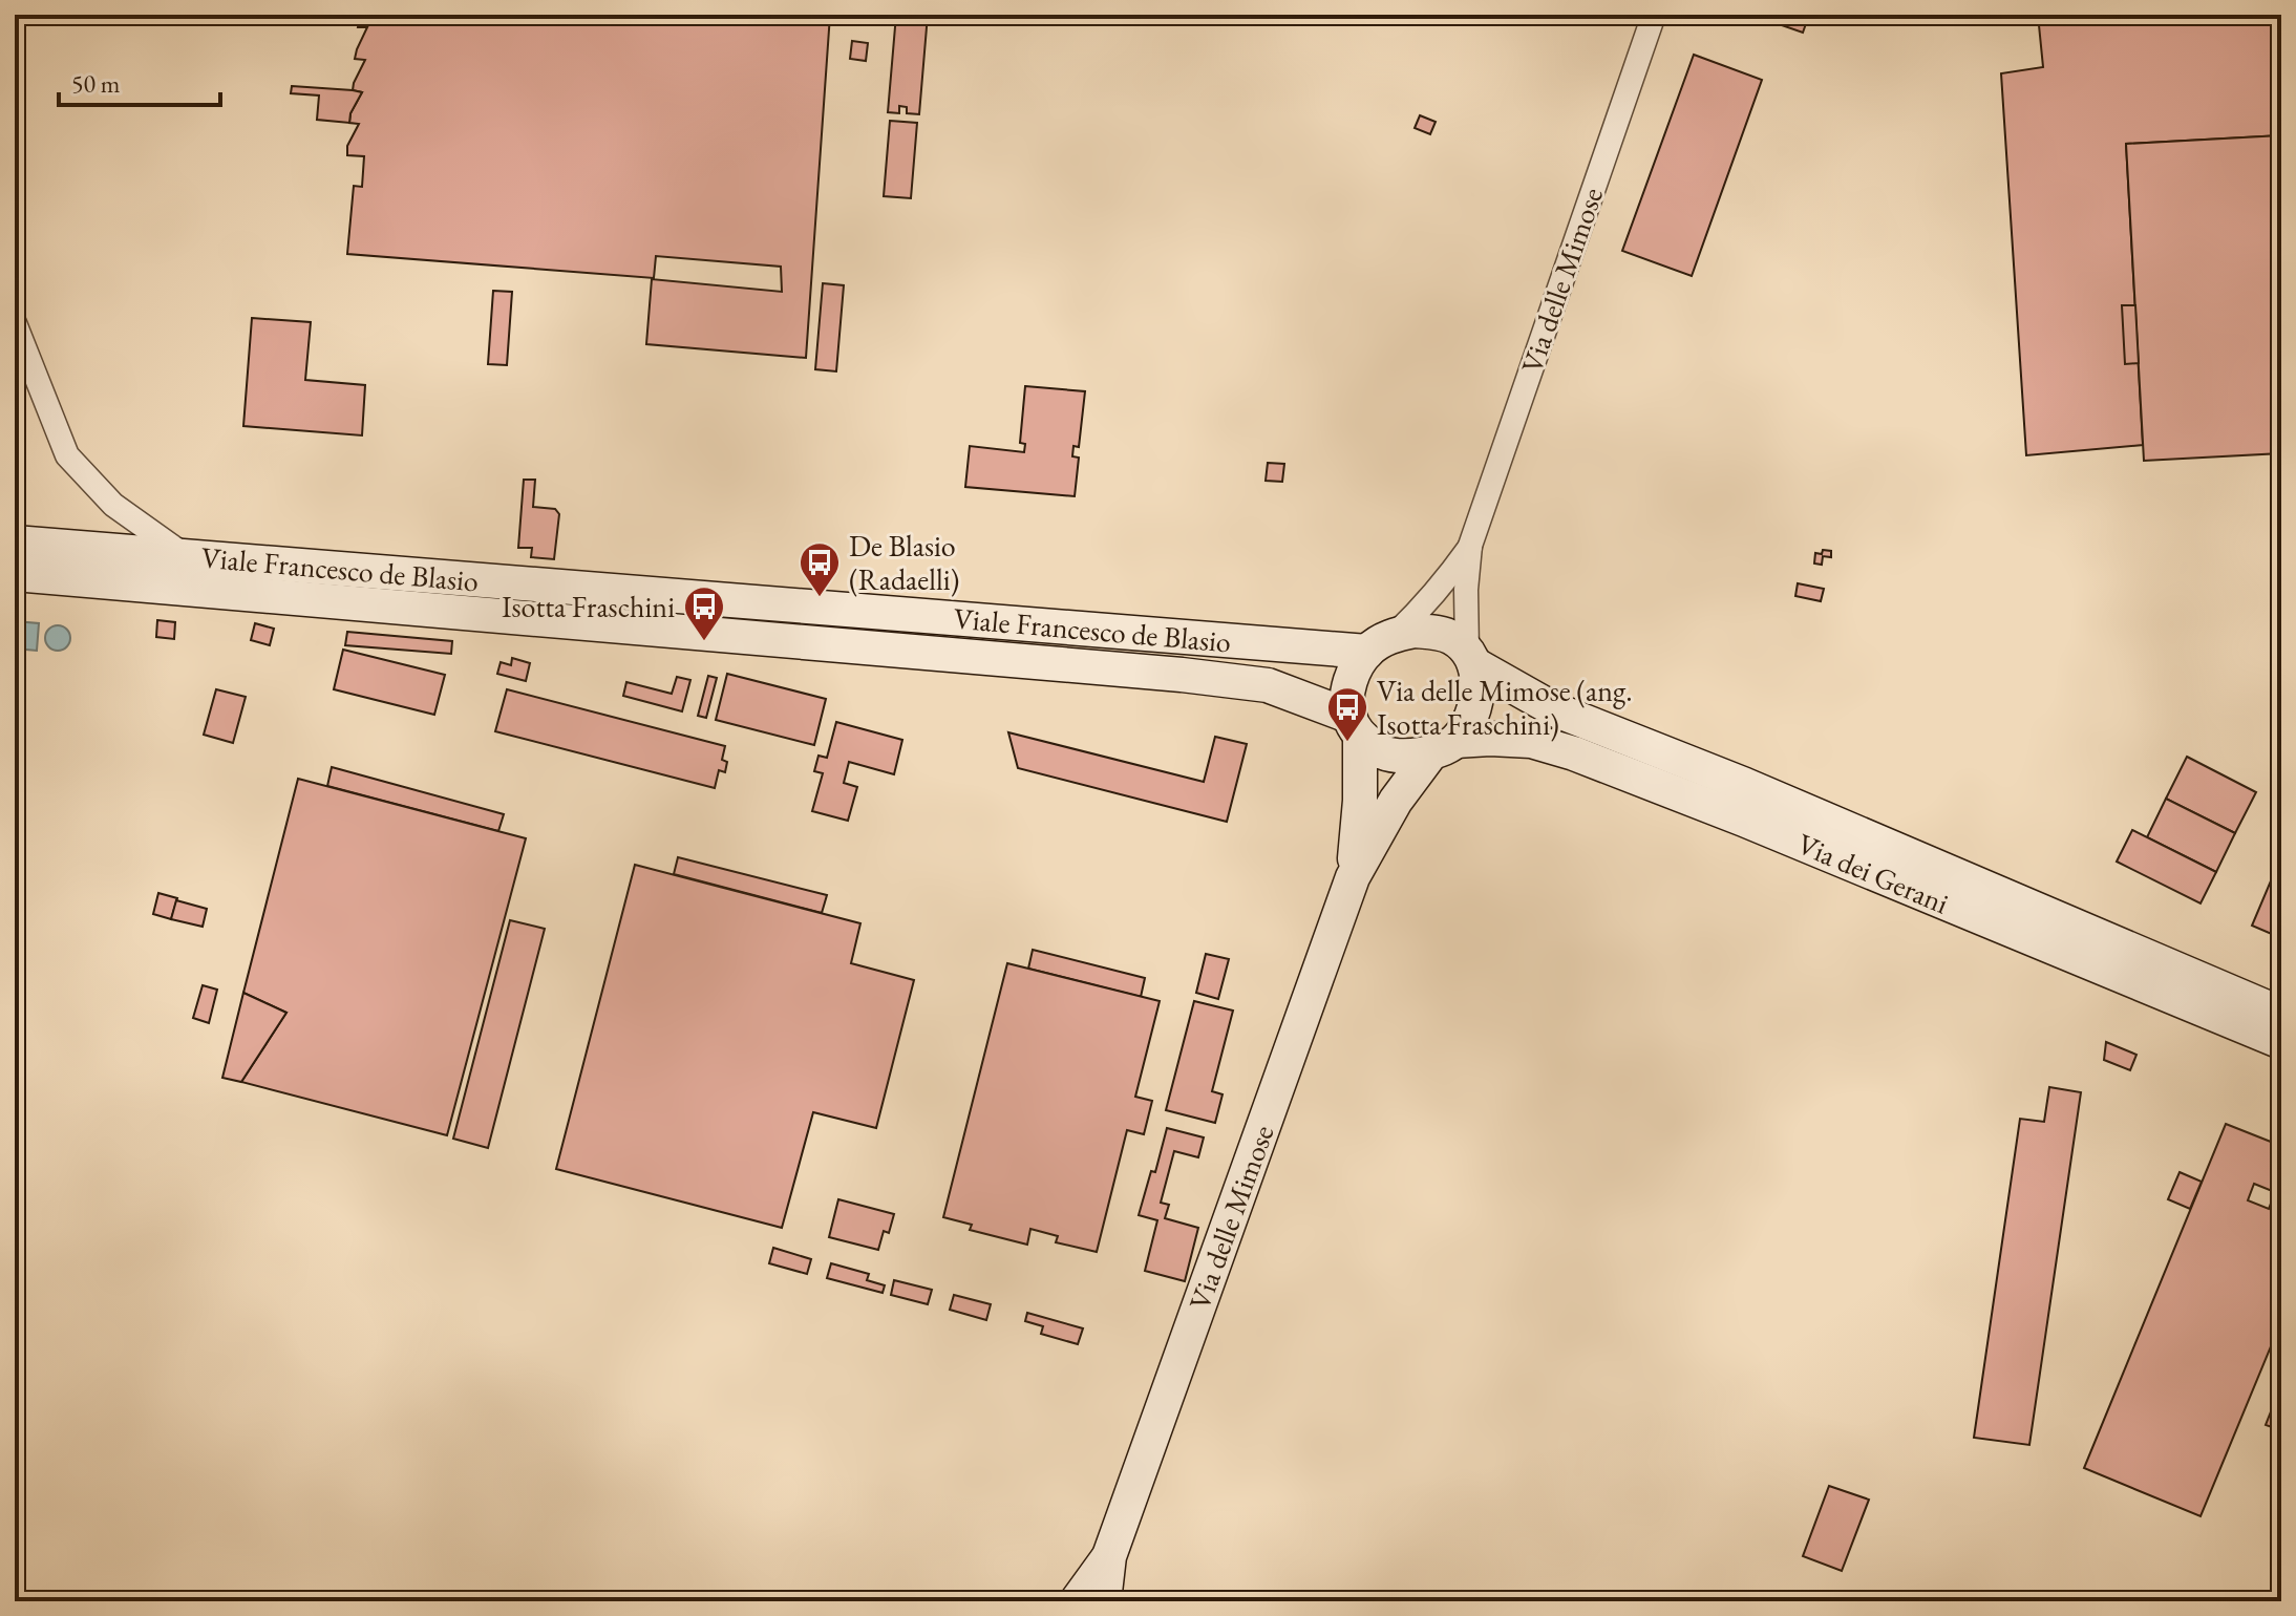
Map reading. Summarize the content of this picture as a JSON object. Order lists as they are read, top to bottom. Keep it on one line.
{"streets":{"street":["Via delle Mimose","Viale Francesco de Blasio","Via dei Gerani"]},"crossings":[["Via delle Mimose","Viale Francesco de Blasio"],["Via delle Mimose","Via dei Gerani"],["Viale Francesco de Blasio","Via dei Gerani"]],"places":{"bus stop":["De Blasio (Radaelli)","Isotta Fraschini","Via delle Mimose (ang. Isotta Fraschini)"]},"scale_bar":"50 m"}
